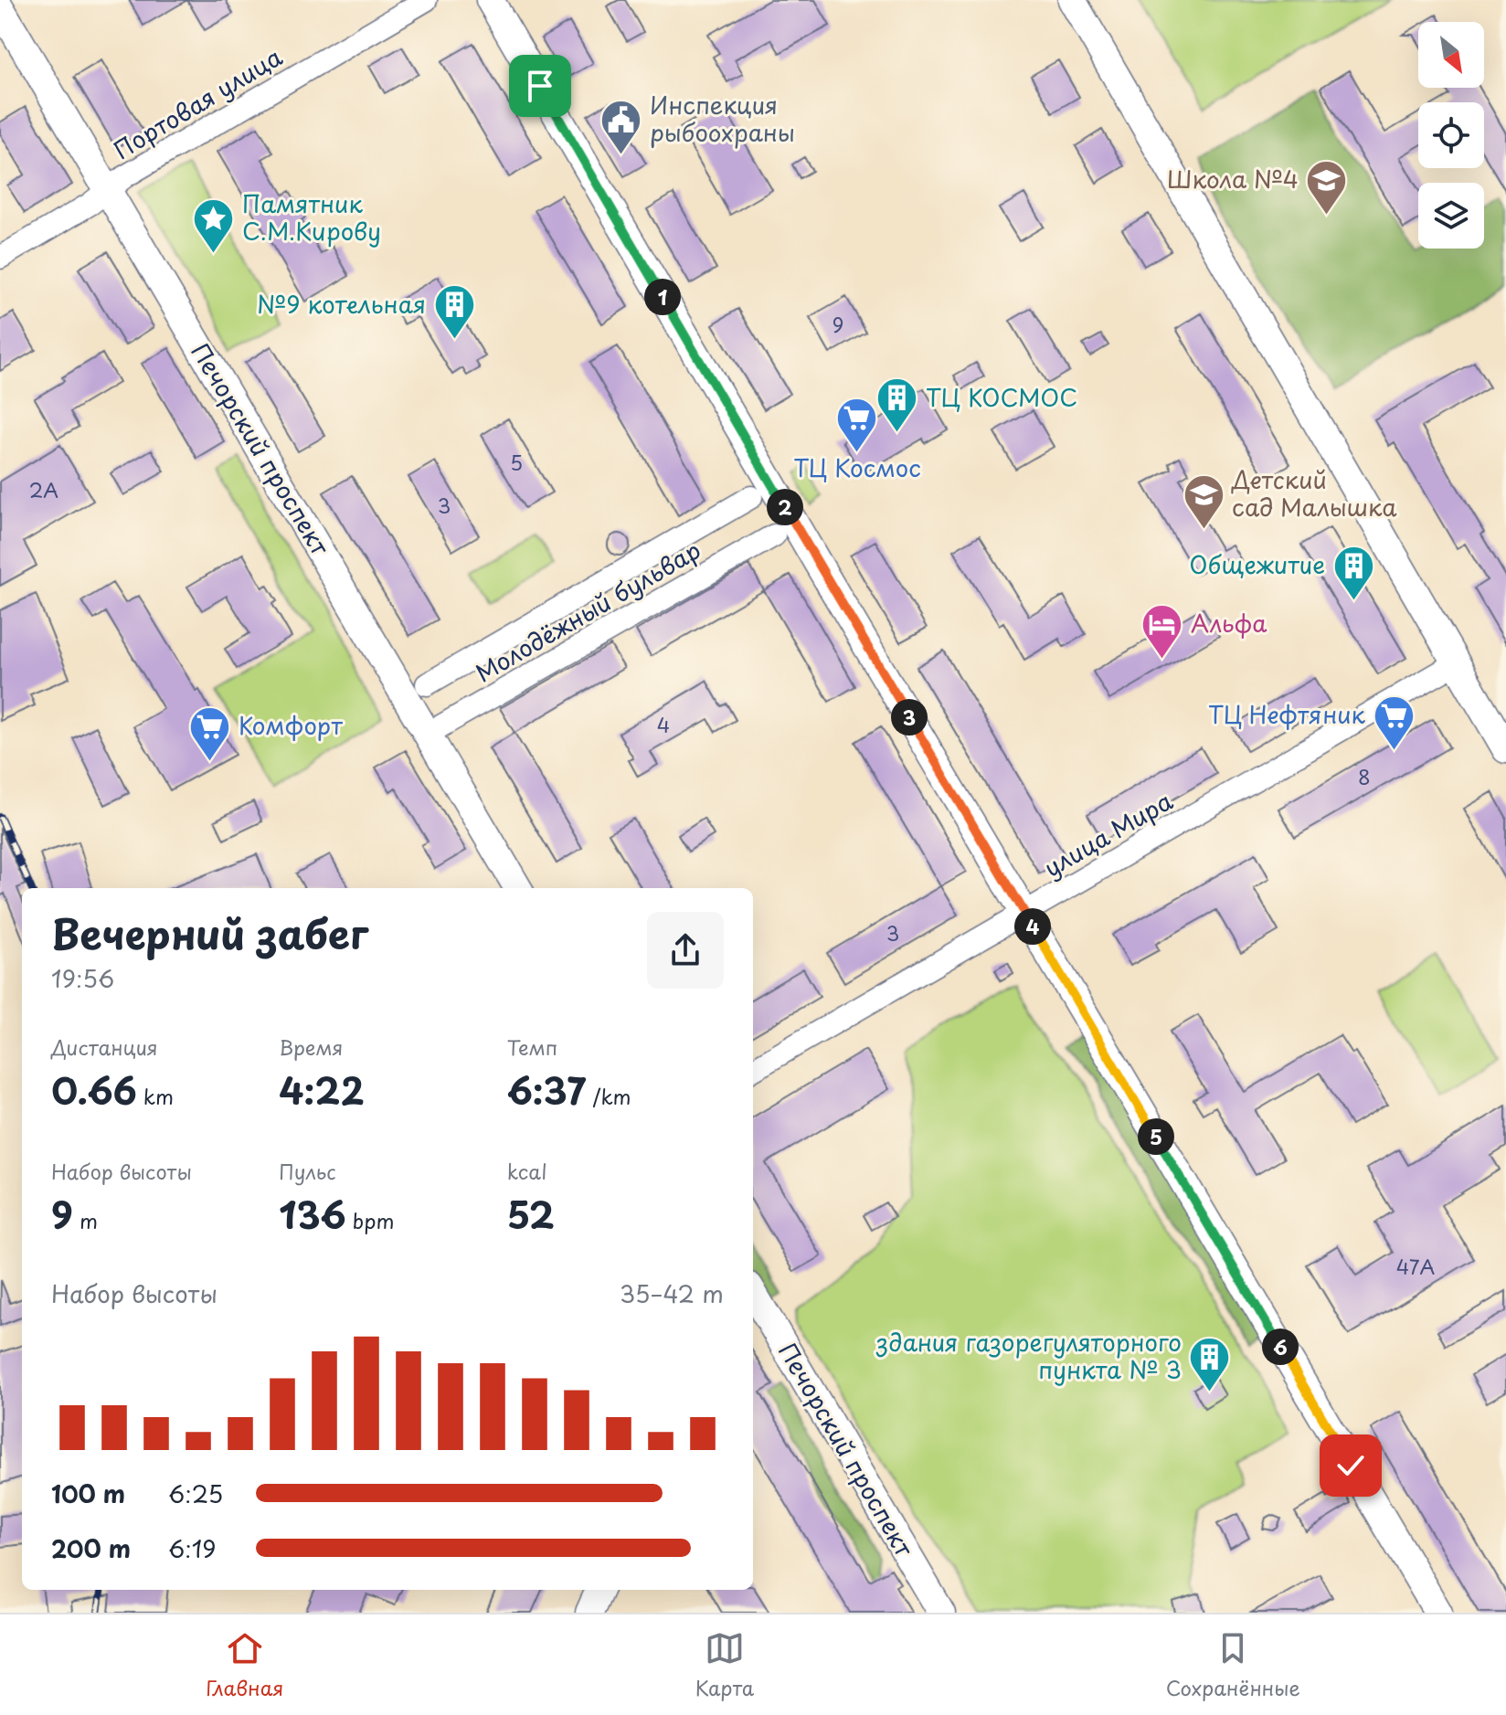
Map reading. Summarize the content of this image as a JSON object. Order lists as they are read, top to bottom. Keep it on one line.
{"streets":{"main road":["Печорский проспект"],"street":["Портовая улица","Молодёжный бульвар","улица Мира"]},"crossings":[["Портовая улица","Печорский проспект"],["Печорский проспект","Молодёжный бульвар"]],"places":{"public building":["Инспекция рыбоохраны"],"school or university":["Школа №4","Детский сад Малышка"],"place":["Памятник С.М.Кирову"],"building":["№9 котельная","ТЦ КОСМОС","Общежитие","здания газорегуляторного пункта № 3"],"supermarket":["ТЦ Космос","ТЦ Нефтяник","Комфорт"],"hotel":["Альфа"]},"house_numbers":["9","5","2А","3","4","8","3","47А"],"north":"bottom right","page":{"pins":["1","2","3","4","5","6"],"heading":["Вечерний забег","19:56"],"stats":[["Дистанция","0.66 km"],["Время","4:22"],["Темп","6:37 /km"],["Набор высоты","9 m"],["Пульс","136 bpm"],["kcal","52"]],"chart":["Набор высоты","35–42 m"],"list":[{"name":"100 m","note":"6:25"},{"name":"200 m","note":"6:19"}],"tabs":["Главная","Карта","Сохранённые"]}}
